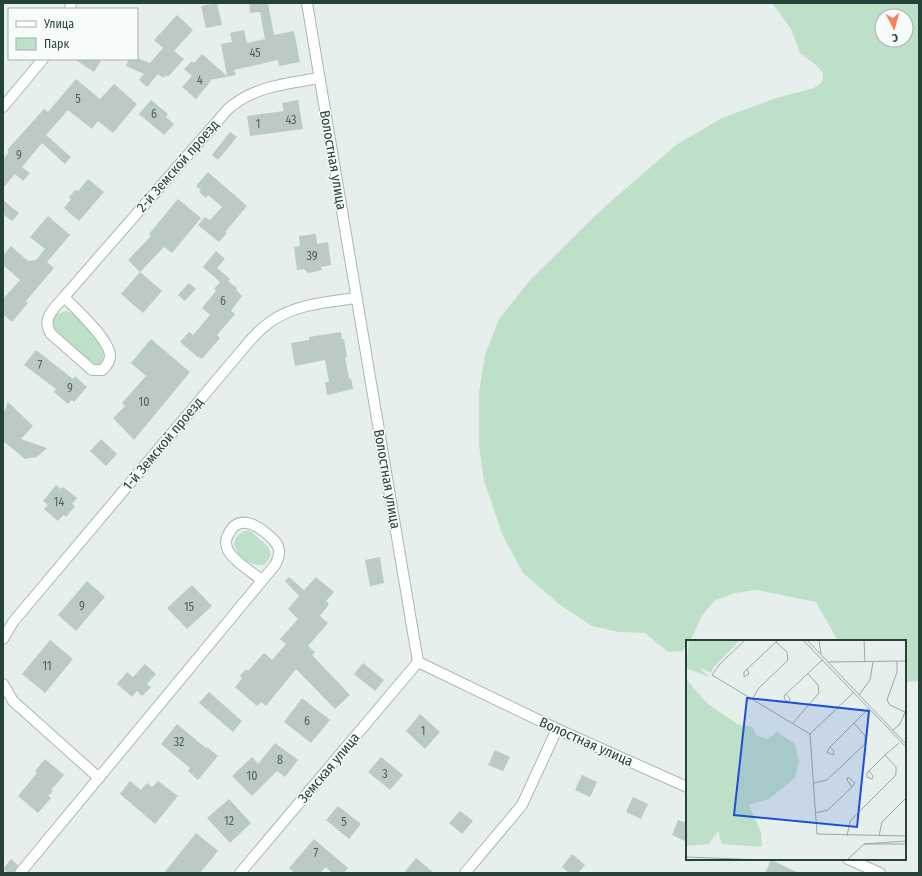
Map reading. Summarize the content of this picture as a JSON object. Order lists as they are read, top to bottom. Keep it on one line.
{"streets":{"street":["Волостная улица","2-й Земской проезд","1-й Земской проезд","Земская улица"]},"crossings":[["Волостная улица","2-й Земской проезд"],["Волостная улица","1-й Земской проезд"],["Волостная улица","Земская улица"]],"house_numbers":["45","4","5","6","43","1","9","39","6","7","9","10","14","9","15","11","6","1","32","8","3","10","12","5","7"],"legend":["Улица","Парк"],"north":"bottom"}
